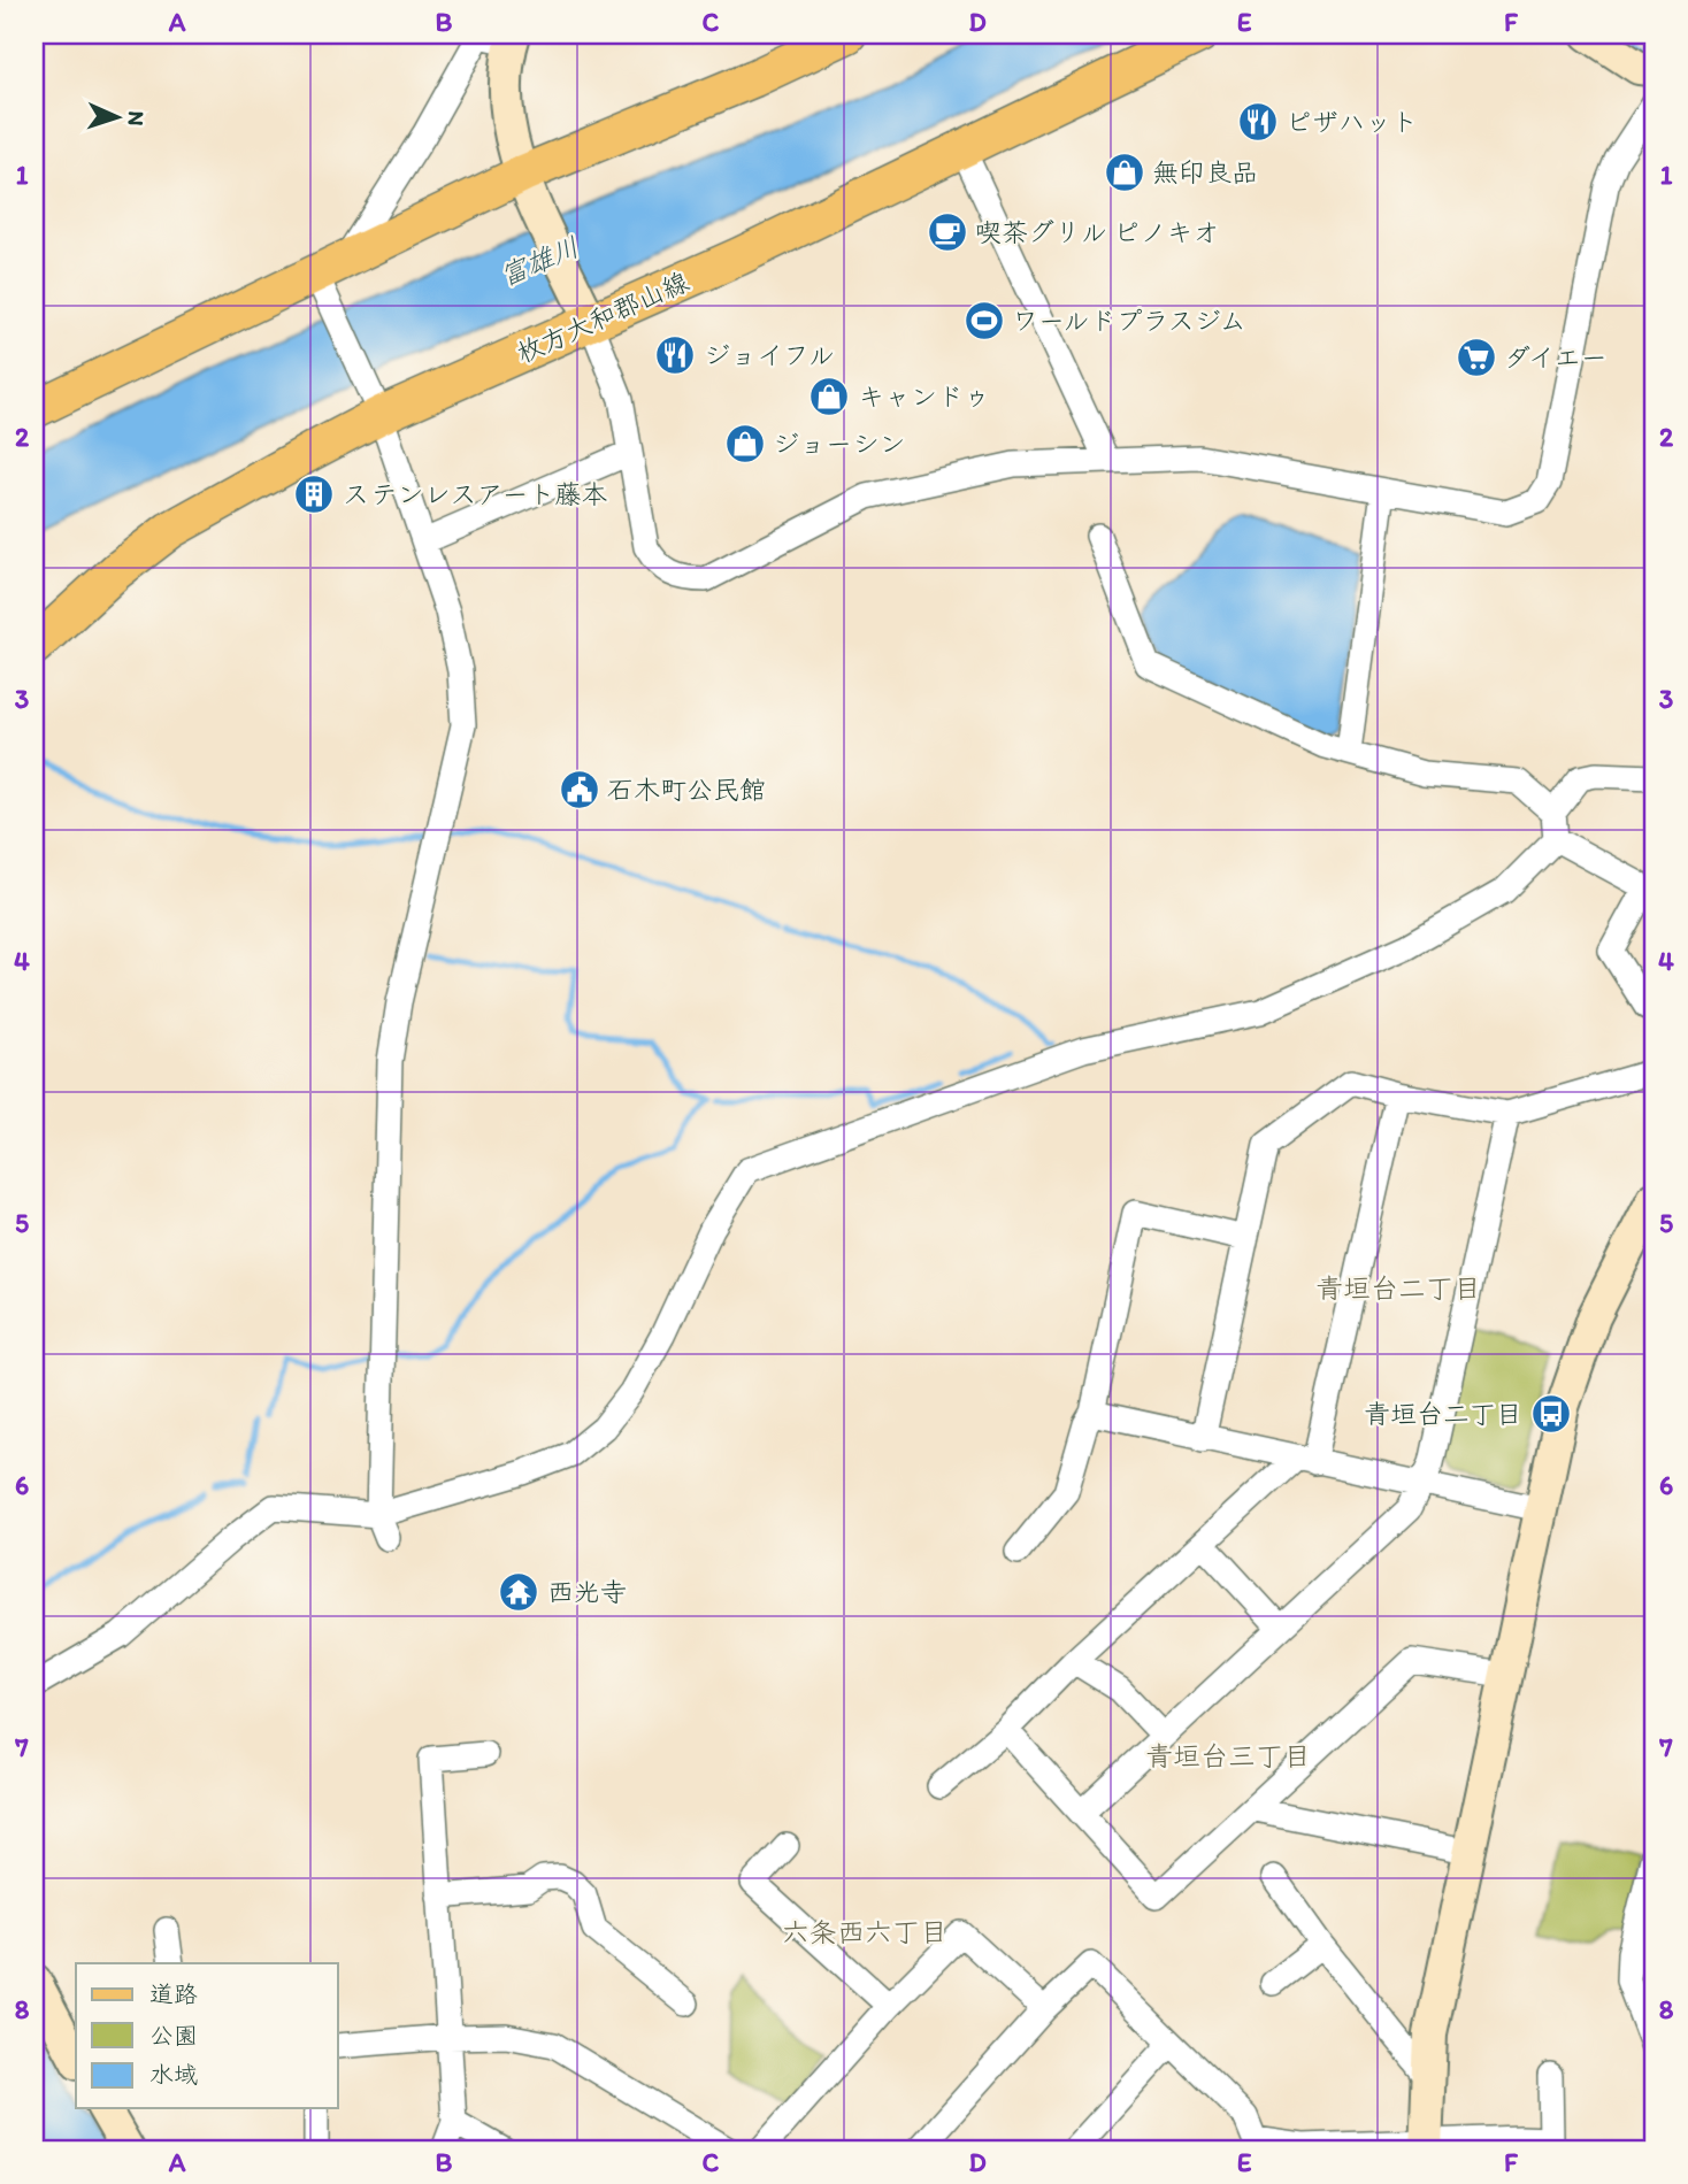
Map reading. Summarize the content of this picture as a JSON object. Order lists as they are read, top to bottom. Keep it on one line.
{"streets":{"main road":["枚方大和郡山線"]},"districts":["青垣台二丁目","青垣台三丁目","六条西六丁目"],"water":["富雄川"],"places":{"restaurant":["ピザハット","ジョイフル"],"shop":["無印良品","キャンドゥ","ジョーシン"],"cafe":["喫茶グリル ピノキオ"],"sports":["ワールドプラスジム"],"supermarket":["ダイエー"],"building":["ステンレスアート藤本"],"public building":["石木町公民館"],"bus stop":["青垣台二丁目"],"temple":["西光寺"]},"legend":["道路","公園","水域"],"north":"right","grid":{"columns":["A","B","C","D","E","F"],"rows":["1","2","3","4","5","6","7","8"]}}
